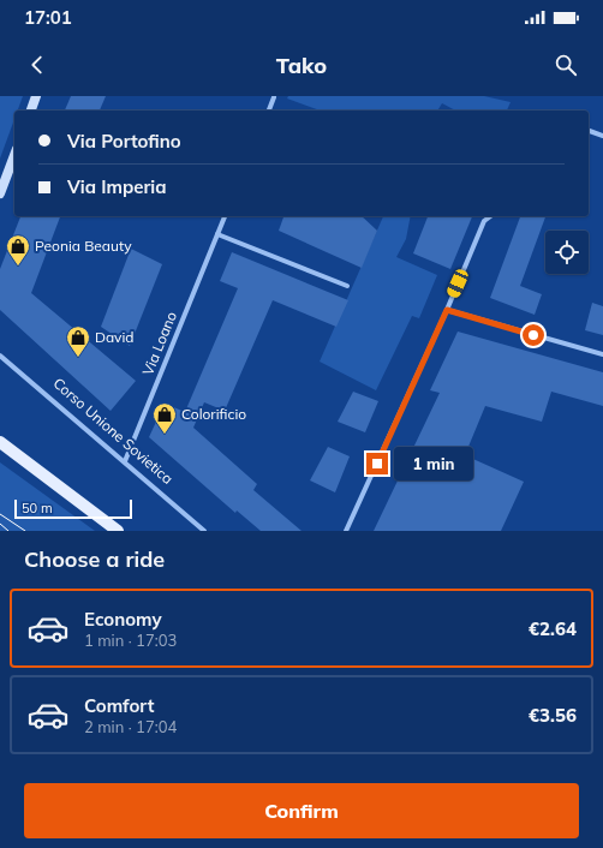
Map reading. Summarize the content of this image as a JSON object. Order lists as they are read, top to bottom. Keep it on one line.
{"streets":{"street":["Via Loano","Corso Unione Sovietica"]},"crossings":[["Via Loano","Corso Unione Sovietica"]],"places":{"shop":["Peonia Beauty","David","Colorificio"]},"scale_bar":"50 m","page":{"status":"17:01","header":"Tako","banner":["Via Portofino","Via Imperia"],"bubble":"1 min","scale":"50 m","heading":"Choose a ride","list":[{"name":"Economy","note":"1 min · 17:03","value":"€2.64"},{"name":"Comfort","note":"2 min · 17:04","value":"€3.56"}],"buttons":"Confirm"}}
